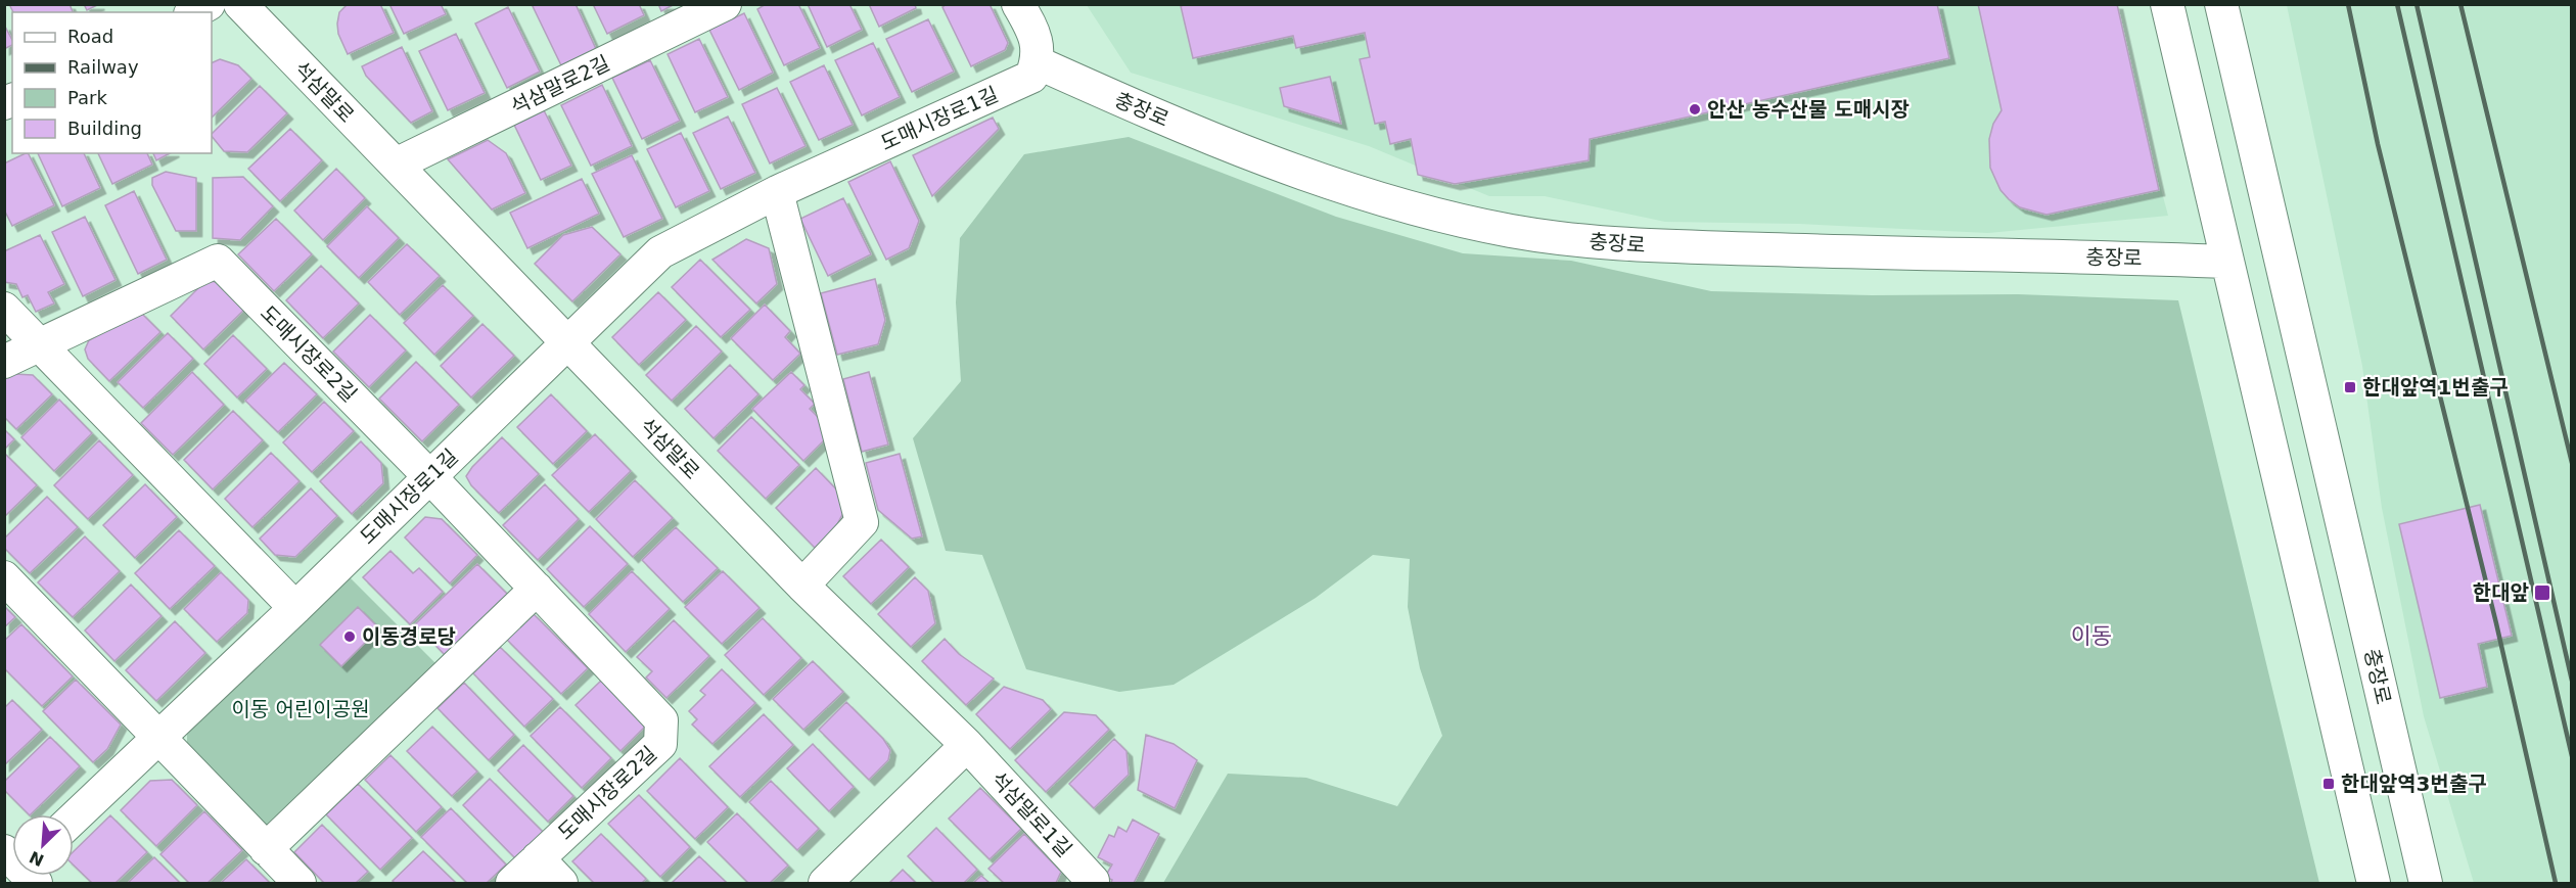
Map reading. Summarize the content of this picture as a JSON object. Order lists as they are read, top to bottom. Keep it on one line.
{"streets":{"street":["석삼말로2길","석삼말로","충장로","도매시장로1길","도매시장로2길","석삼말로1길"]},"crossings":[["석삼말로2길","석삼말로"],["석삼말로","도매시장로1길"],["석삼말로","석삼말로1길"],["충장로","도매시장로1길"],["도매시장로1길","도매시장로2길"]],"districts":["이동"],"parks":["이동 어린이공원"],"places":{"other":["안산 농수산물 도매시장","이동경로당"],"transit":["한대앞역1번출구","한대앞","한대앞역3번출구"]},"legend":["Road","Railway","Park","Building"],"north":"bottom left"}
